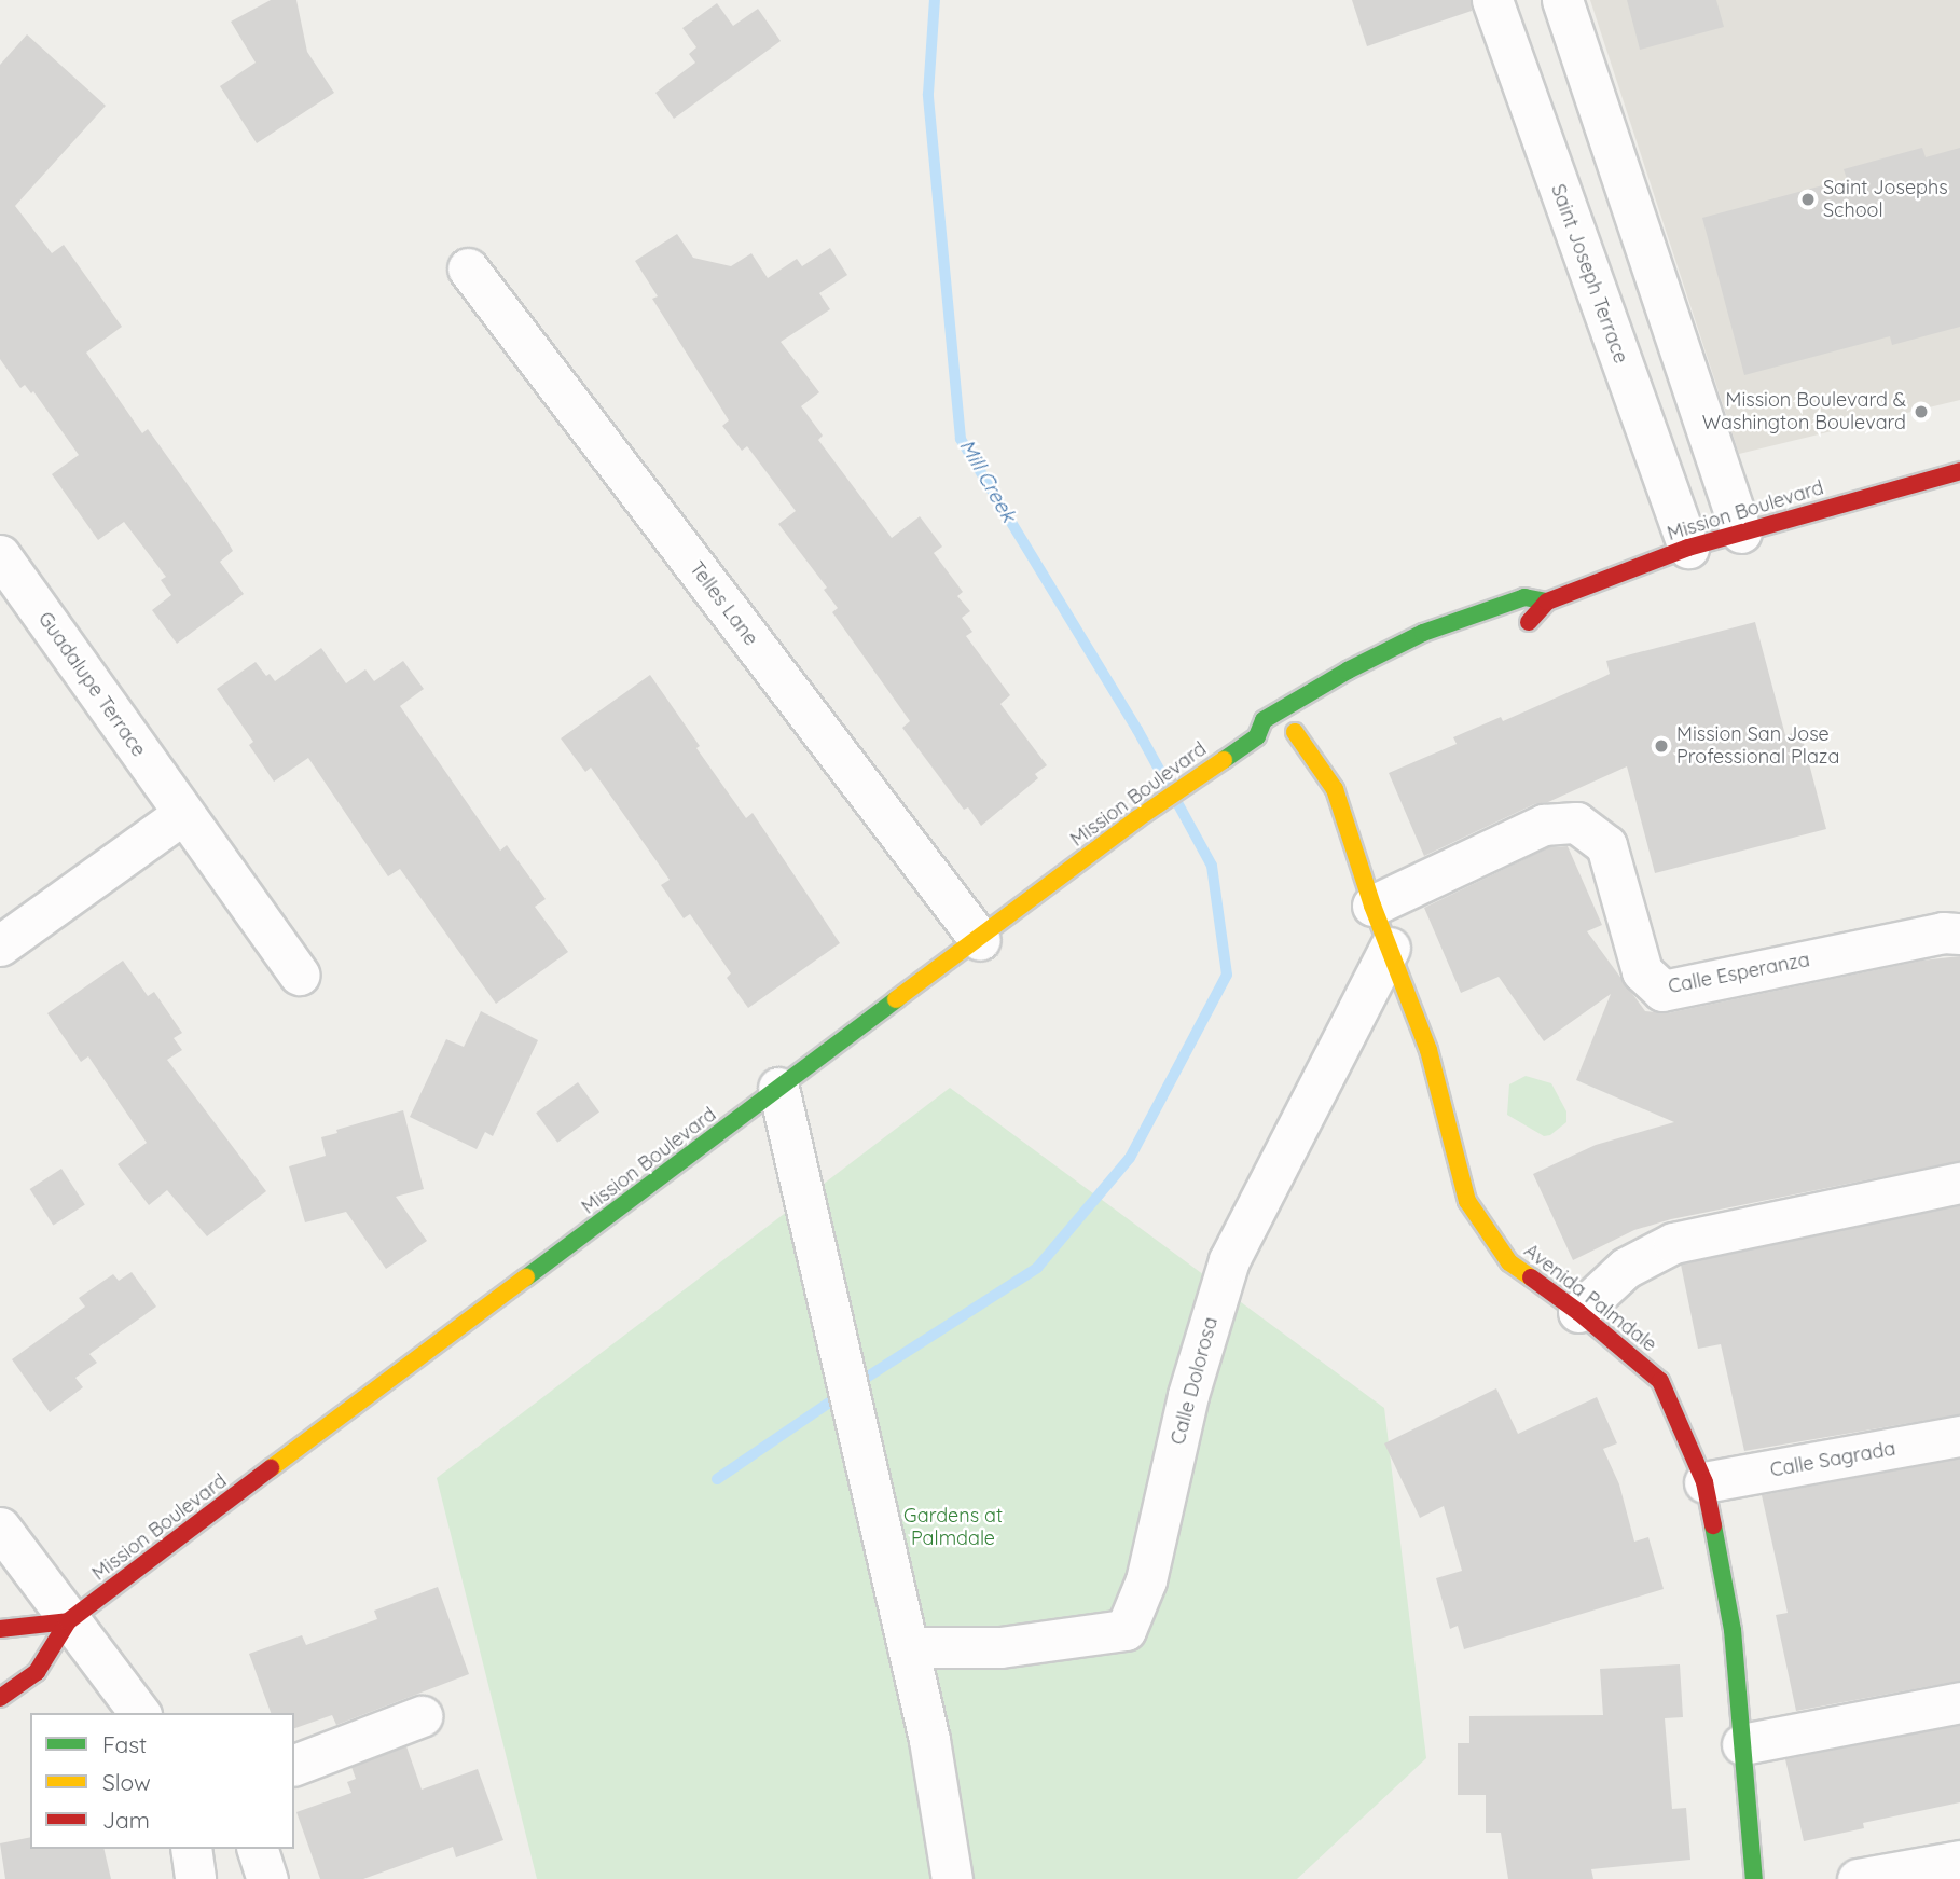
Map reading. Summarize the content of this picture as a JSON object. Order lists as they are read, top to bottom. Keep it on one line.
{"streets":{"main road":["Mission Boulevard","Avenida Palmdale"],"street":["Saint Joseph Terrace","Telles Lane","Guadalupe Terrace","Calle Esperanza","Calle Dolorosa","Calle Sagrada"]},"crossings":[["Saint Joseph Terrace","Mission Boulevard"],["Mission Boulevard","Telles Lane"],["Mission Boulevard","Avenida Palmdale"],["Calle Esperanza","Avenida Palmdale"],["Avenida Palmdale","Calle Dolorosa"],["Avenida Palmdale","Calle Sagrada"]],"water":["Mill Creek"],"parks":["Gardens at Palmdale"],"places":["Saint Josephs School","Mission Boulevard & Washington Boulevard","Mission San Jose Professional Plaza"],"legend":["Fast","Slow","Jam"]}
